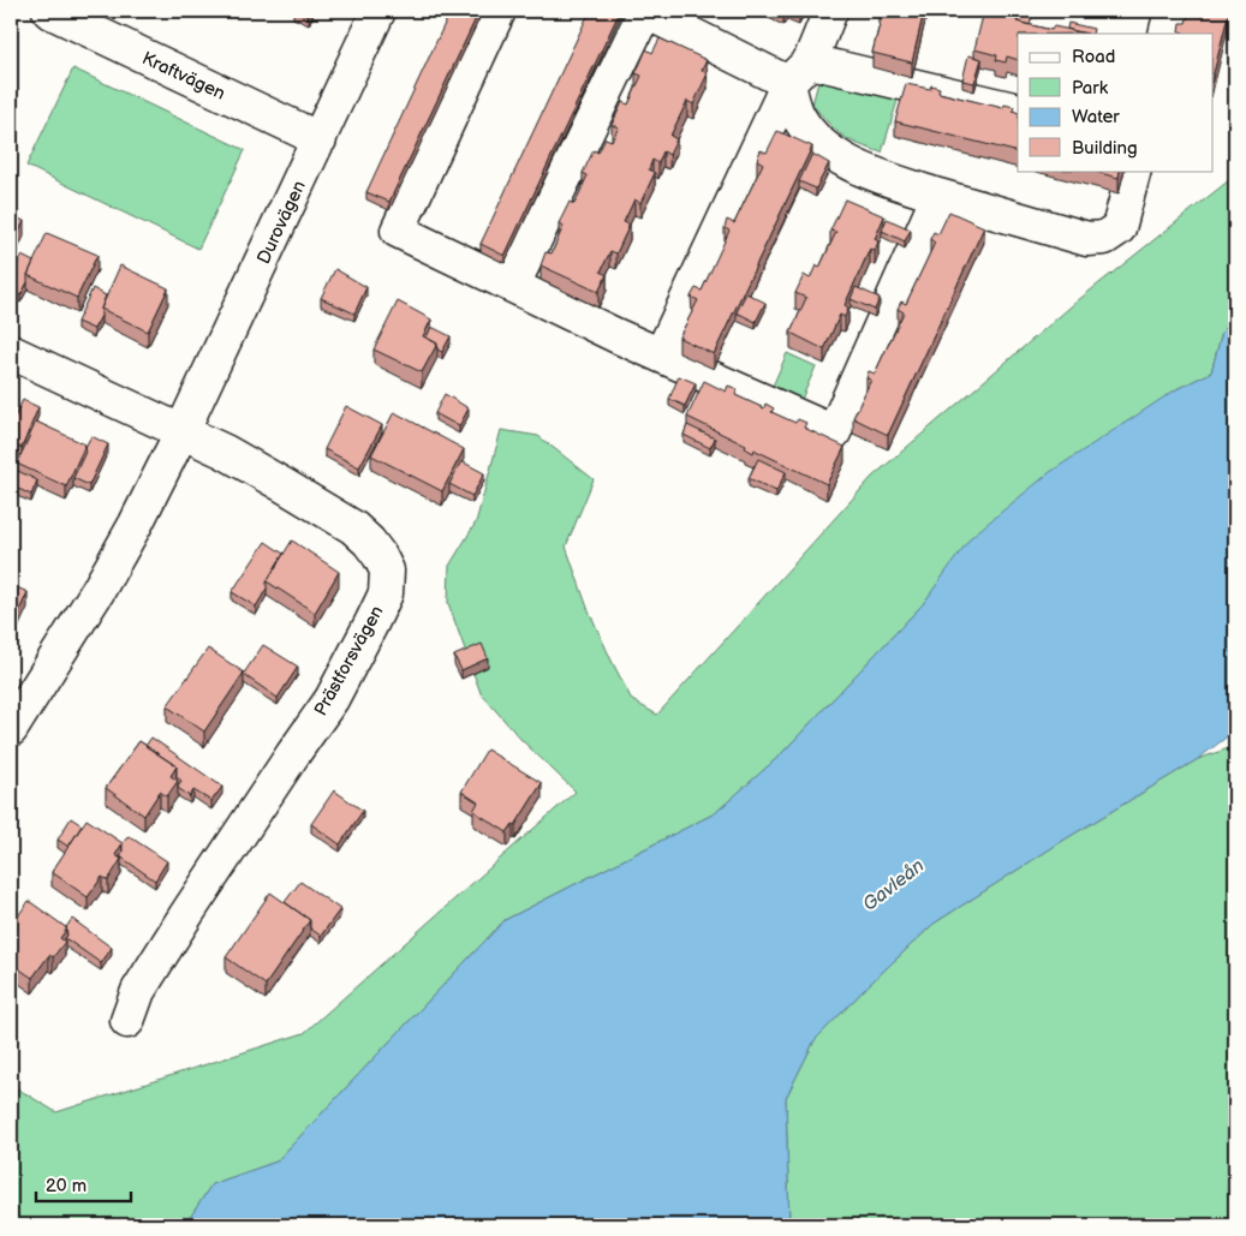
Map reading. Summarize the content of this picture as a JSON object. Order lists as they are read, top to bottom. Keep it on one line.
{"streets":{"street":["Kraftvägen","Durovägen","Prästforsvägen"]},"crossings":[["Kraftvägen","Durovägen"],["Durovägen","Prästforsvägen"]],"water":["Gavleån"],"legend":["Road","Park","Water","Building"],"scale_bar":"20 m"}
